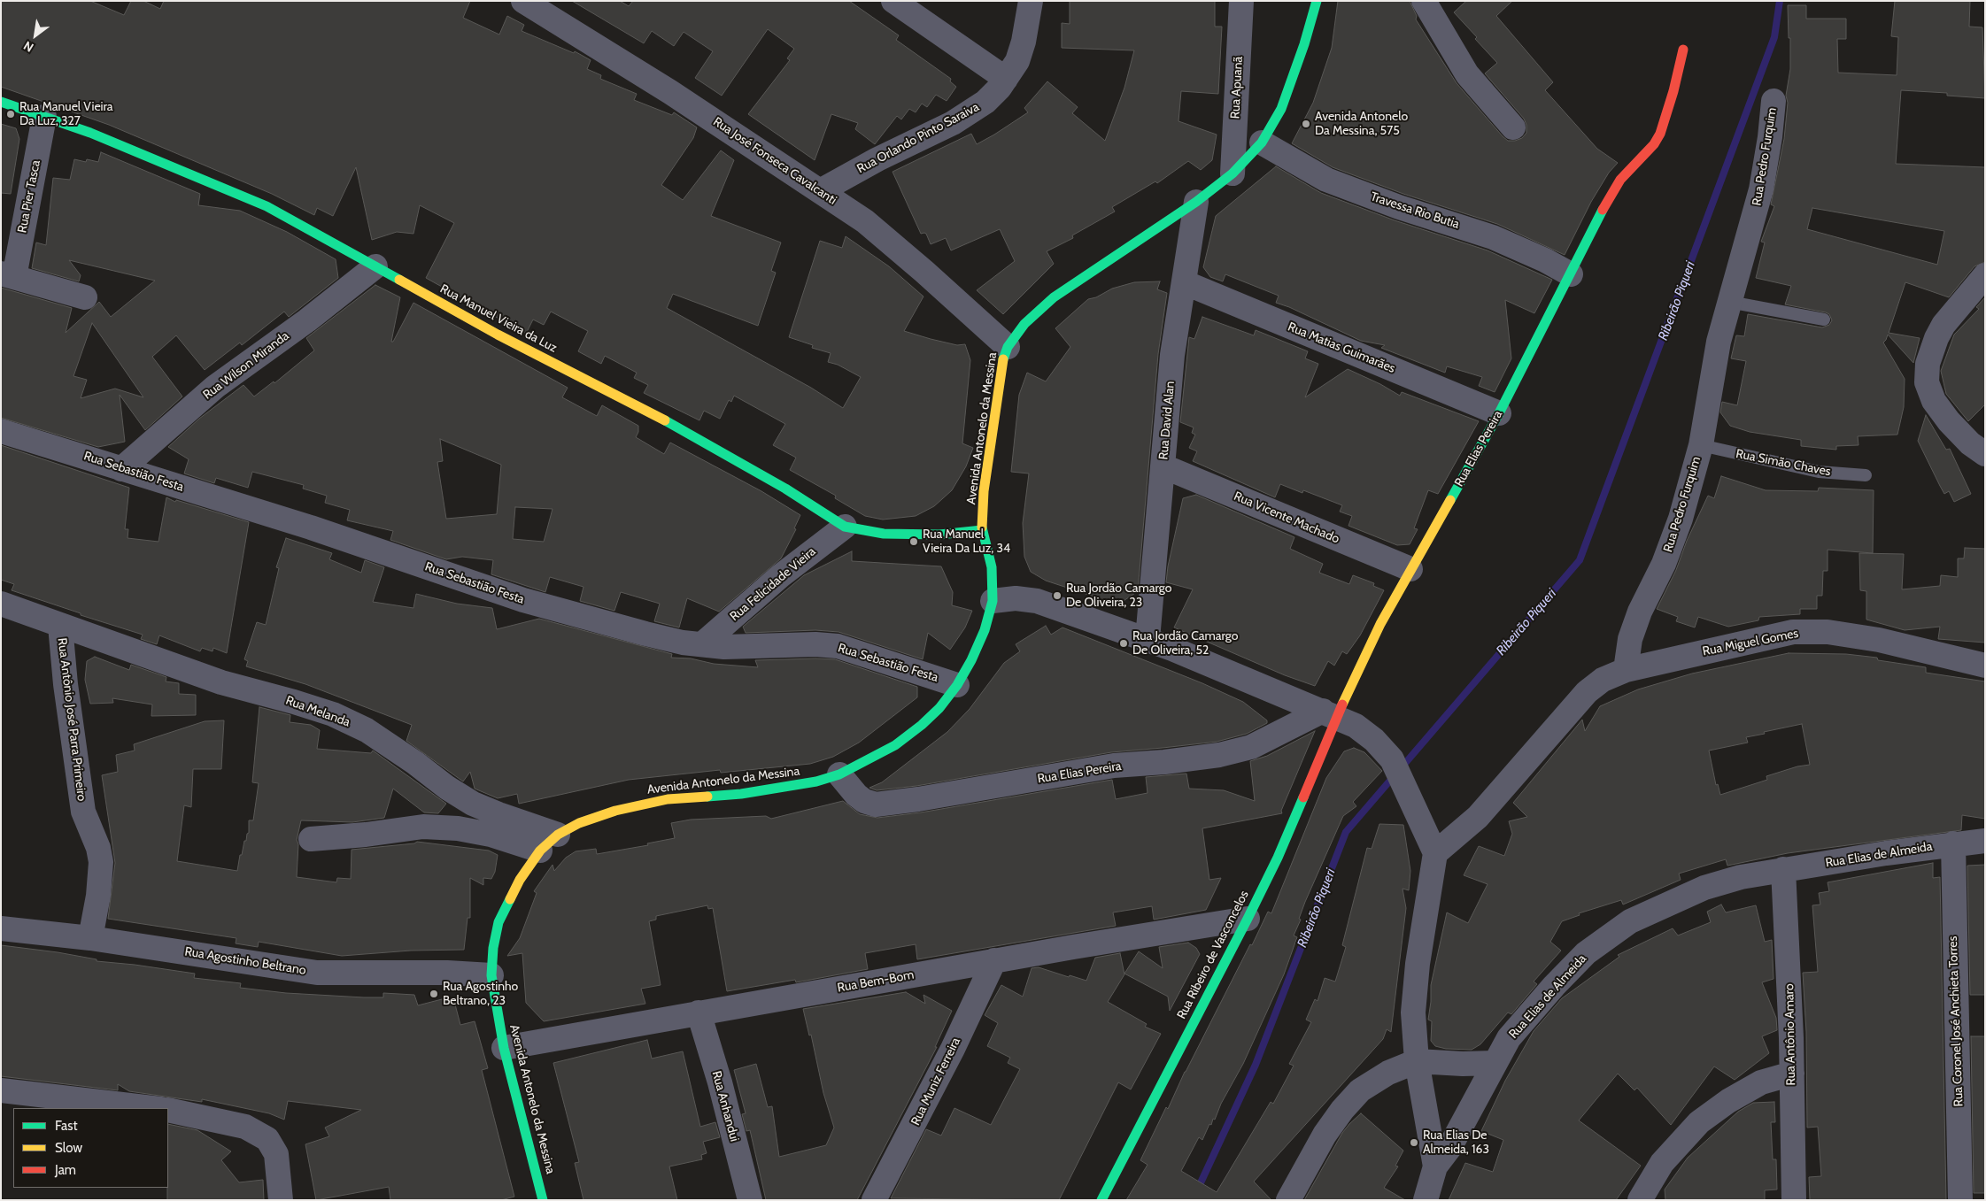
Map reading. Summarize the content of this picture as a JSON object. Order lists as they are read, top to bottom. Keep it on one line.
{"streets":{"street":["Rua Apuanã","Rua Orlando Pinto Saraiva","Rua Pedro Furquim","Rua José Fonseca Cavalcanti","Rua Pier Tasca","Travessa Rio Butia","Rua Manuel Vieira da Luz","Rua Matias Guimarães","Rua Wilson Miranda","Rua David Alan","Avenida Antonelo da Messina","Rua Elias Pereira","Rua Sebastião Festa","Rua Vicente Machado","Rua Felicidade Vieira","Rua Miguel Gomes","Rua Melanda","Rua Antônio José Parra Primeiro","Rua Elias de Almeida","Rua Ribeiro de Vasconcelos","Rua Agostinho Beltrano","Rua Bem-Bom","Rua Coronel José Anchieta Torres","Rua Antônio Amaro","Rua Muniz Ferreira","Rua Anhandui"],"lane":["Rua Simão Chaves"]},"crossings":[["Rua Apuanã","Avenida Antonelo da Messina"],["Rua Orlando Pinto Saraiva","Rua José Fonseca Cavalcanti"],["Rua Pedro Furquim","Rua Simão Chaves"],["Rua Pedro Furquim","Rua Miguel Gomes"],["Rua José Fonseca Cavalcanti","Avenida Antonelo da Messina"],["Rua Pier Tasca","Rua Manuel Vieira da Luz"],["Travessa Rio Butia","Avenida Antonelo da Messina"],["Travessa Rio Butia","Rua Elias Pereira"],["Rua Manuel Vieira da Luz","Rua Wilson Miranda"],["Rua Manuel Vieira da Luz","Avenida Antonelo da Messina"],["Rua Manuel Vieira da Luz","Rua Felicidade Vieira"],["Rua Matias Guimarães","Rua David Alan"],["Rua Matias Guimarães","Rua Elias Pereira"],["Rua Wilson Miranda","Rua Sebastião Festa"],["Rua David Alan","Avenida Antonelo da Messina"],["Rua David Alan","Rua Vicente Machado"],["Avenida Antonelo da Messina","Rua Elias Pereira"],["Avenida Antonelo da Messina","Rua Sebastião Festa"],["Avenida Antonelo da Messina","Rua Melanda"],["Avenida Antonelo da Messina","Rua Agostinho Beltrano"],["Avenida Antonelo da Messina","Rua Bem-Bom"],["Rua Elias Pereira","Rua Vicente Machado"],["Rua Elias Pereira","Rua Ribeiro de Vasconcelos"],["Rua Sebastião Festa","Rua Felicidade Vieira"],["Rua Melanda","Rua Antônio José Parra Primeiro"],["Rua Antônio José Parra Primeiro","Rua Agostinho Beltrano"],["Rua Elias de Almeida","Rua Coronel José Anchieta Torres"],["Rua Elias de Almeida","Rua Antônio Amaro"],["Rua Ribeiro de Vasconcelos","Rua Bem-Bom"],["Rua Bem-Bom","Rua Muniz Ferreira"],["Rua Bem-Bom","Rua Anhandui"]],"water":["Ribeirão Piqueri"],"places":["Rua Manuel Vieira Da Luz, 327","Avenida Antonelo Da Messina, 575","Rua Manuel Vieira Da Luz, 34","Rua Jordão Camargo De Oliveira, 23","Rua Jordão Camargo De Oliveira, 52","Rua Agostinho Beltrano, 23","Rua Elias De Almeida, 163"],"legend":["Fast","Slow","Jam"],"north":"bottom left"}
